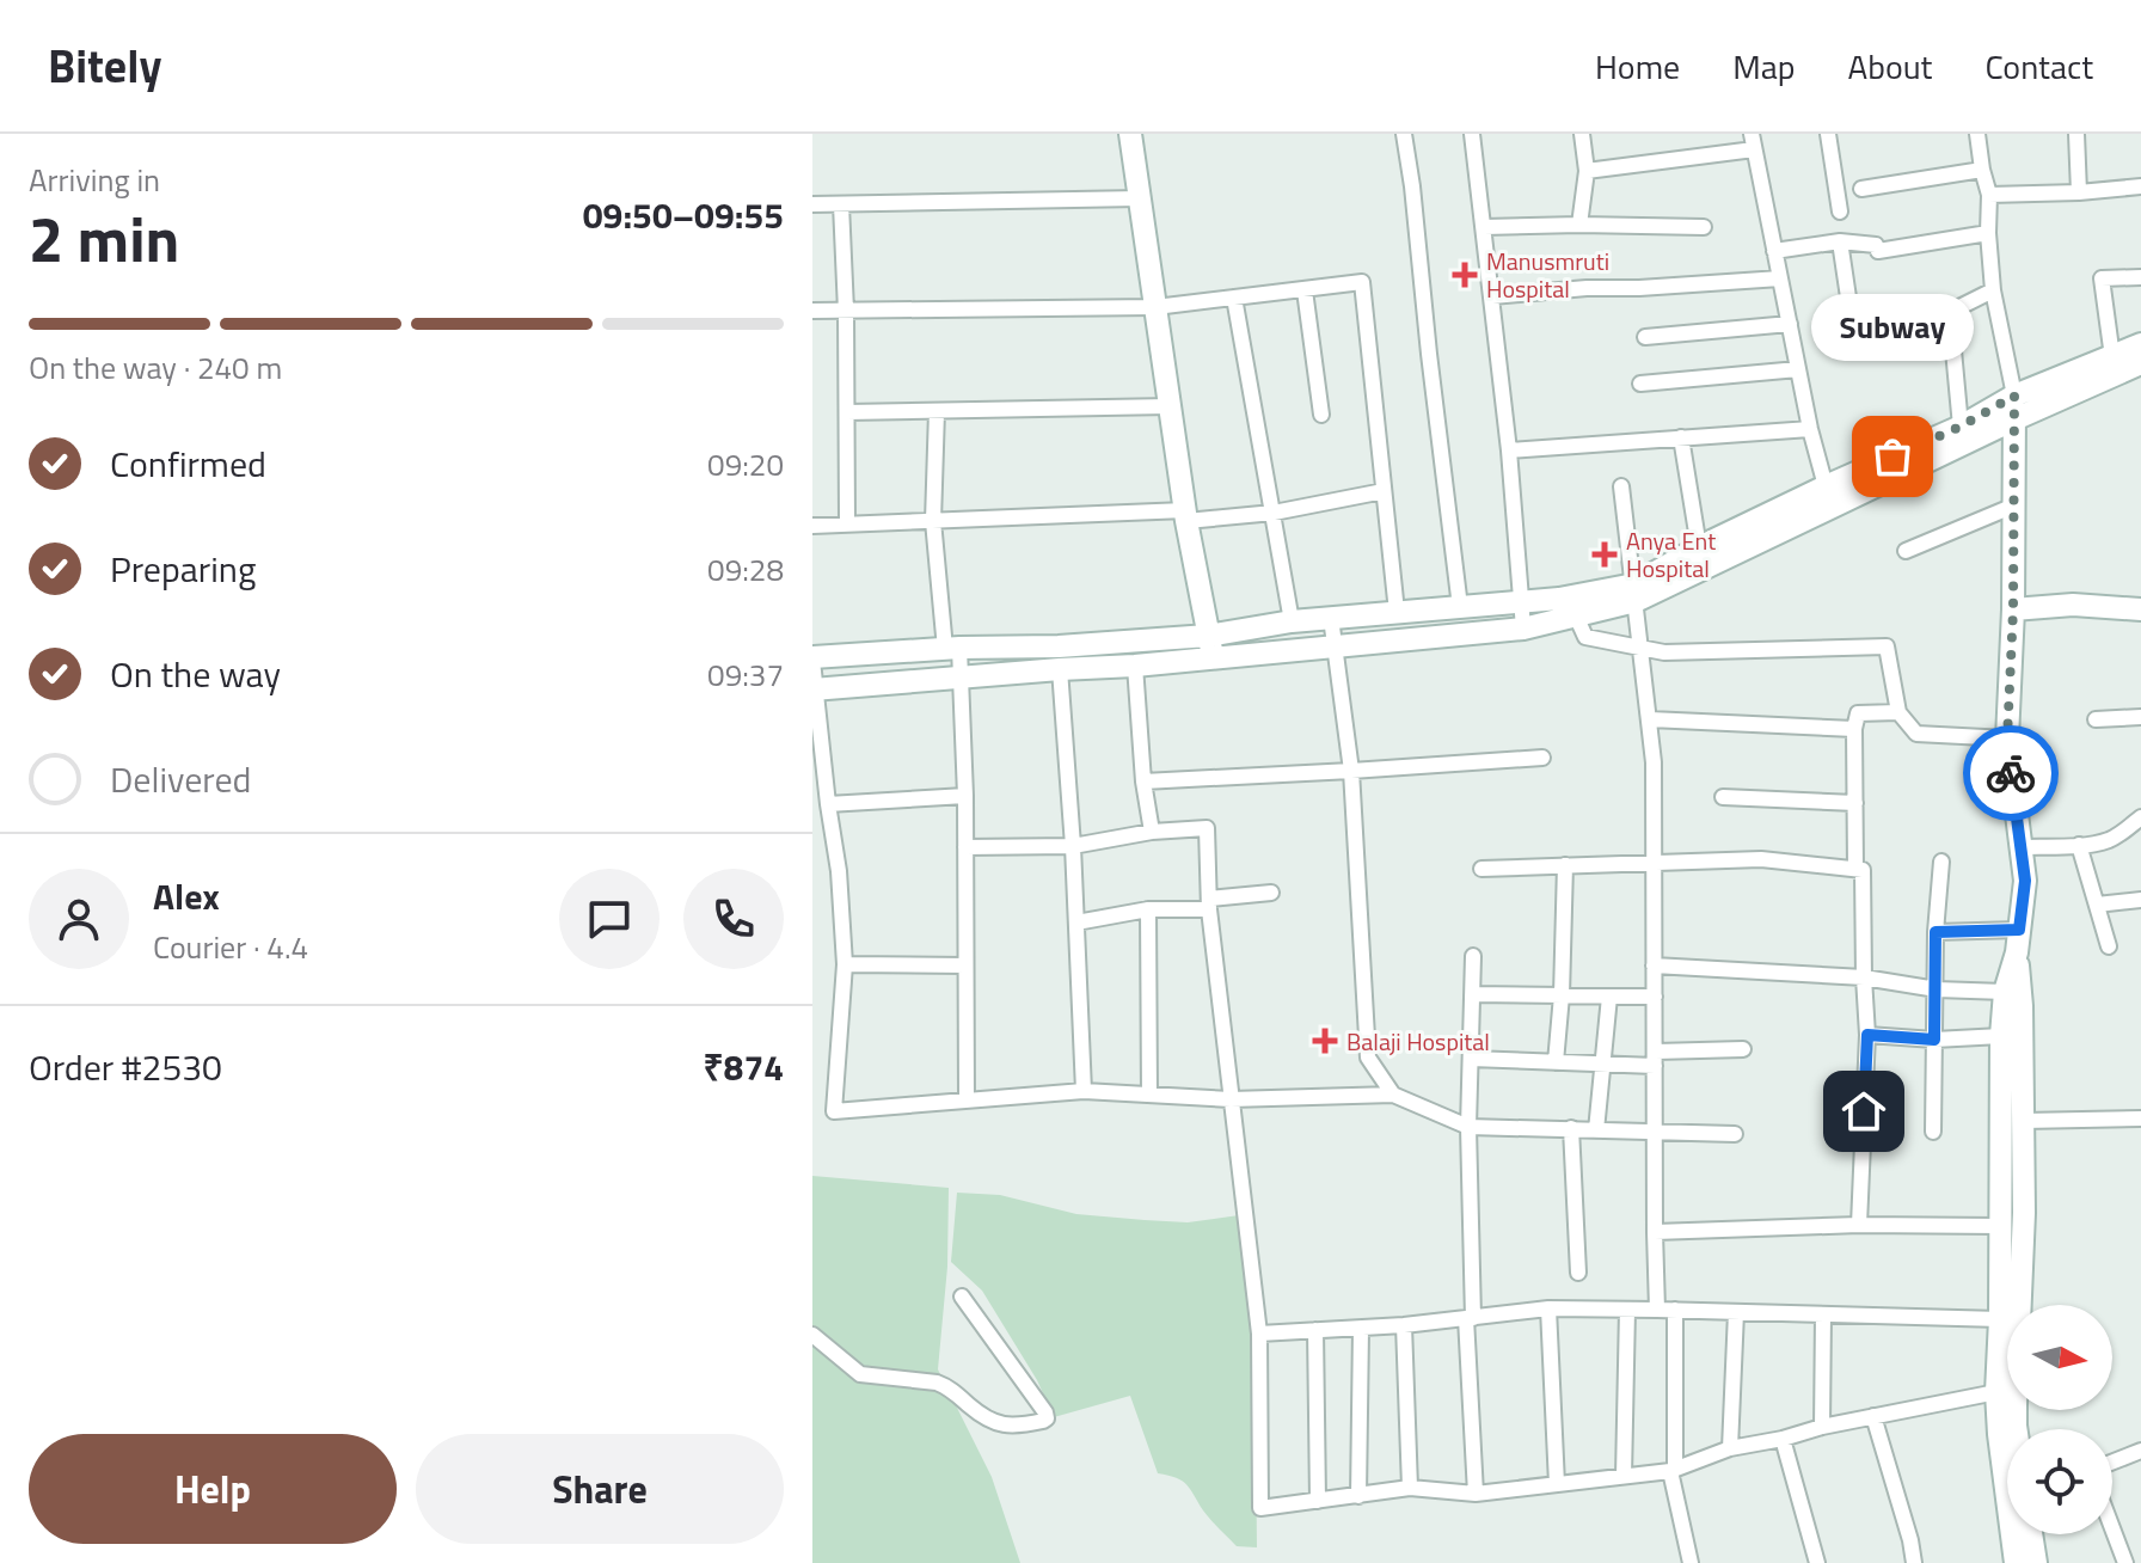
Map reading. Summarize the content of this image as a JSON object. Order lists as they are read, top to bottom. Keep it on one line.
{"places":{"health":["Manusmruti Hospital","Anya Ent Hospital","Balaji Hospital"],"other":["Subway"]},"north":"right","page":{"header":"Bitely","nav":["Home","Map","About","Contact"],"heading":["2 min","Arriving in","09:50–09:55"],"panel":["Alex","Courier · 4.4","Order #2530","₹874"],"bubble":"Subway","bar":"On the way · 240 m","list":[["Confirmed","09:20"],["Preparing","09:28"],["On the way","09:37"],"Delivered"],"buttons":["Help","Share"]}}
